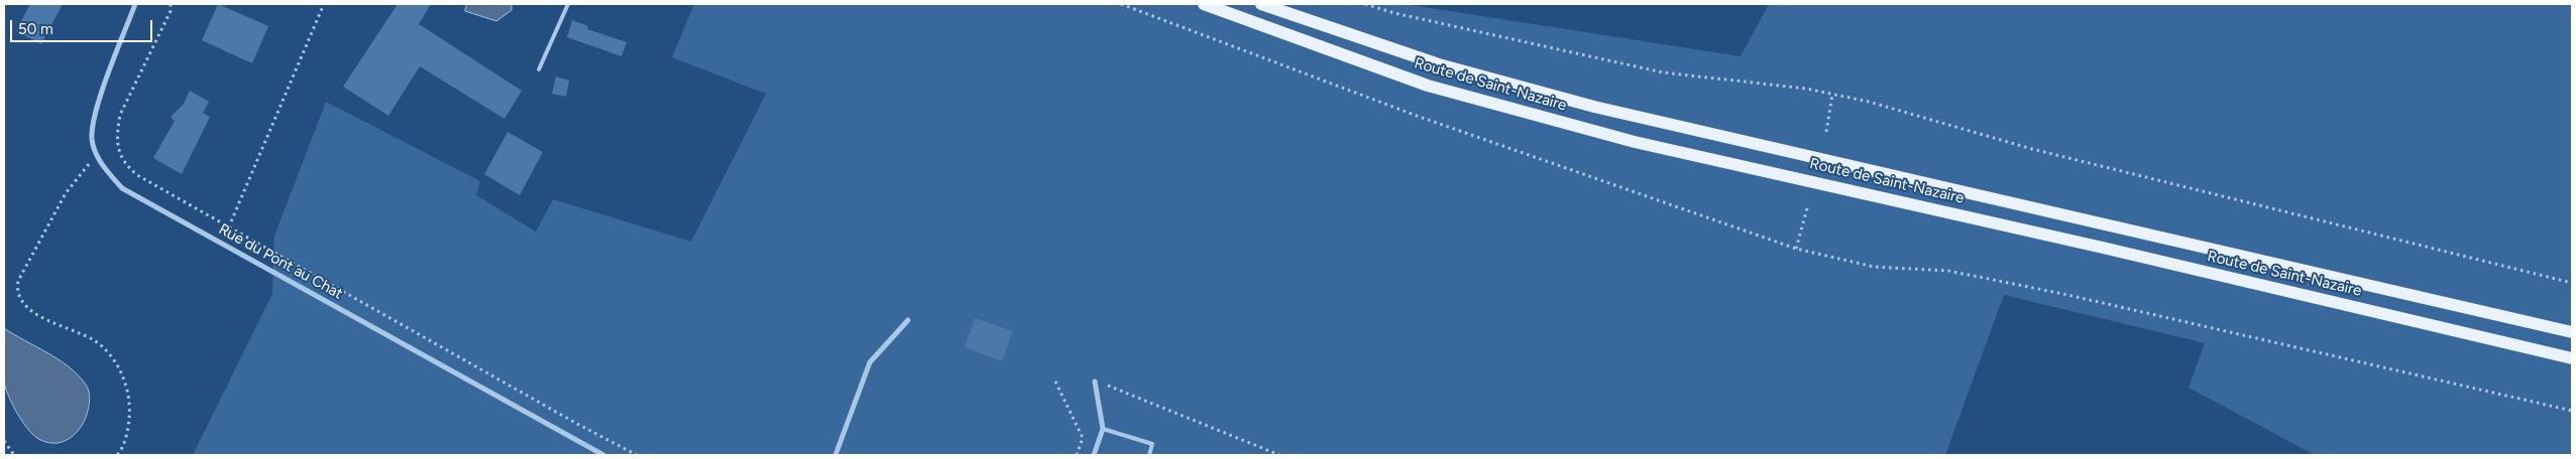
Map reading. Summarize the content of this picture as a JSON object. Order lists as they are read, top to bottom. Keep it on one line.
{"streets":{"main road":["Route de Saint-Nazaire"],"street":["Rue du Pont au Chat"]},"scale_bar":"50 m"}
